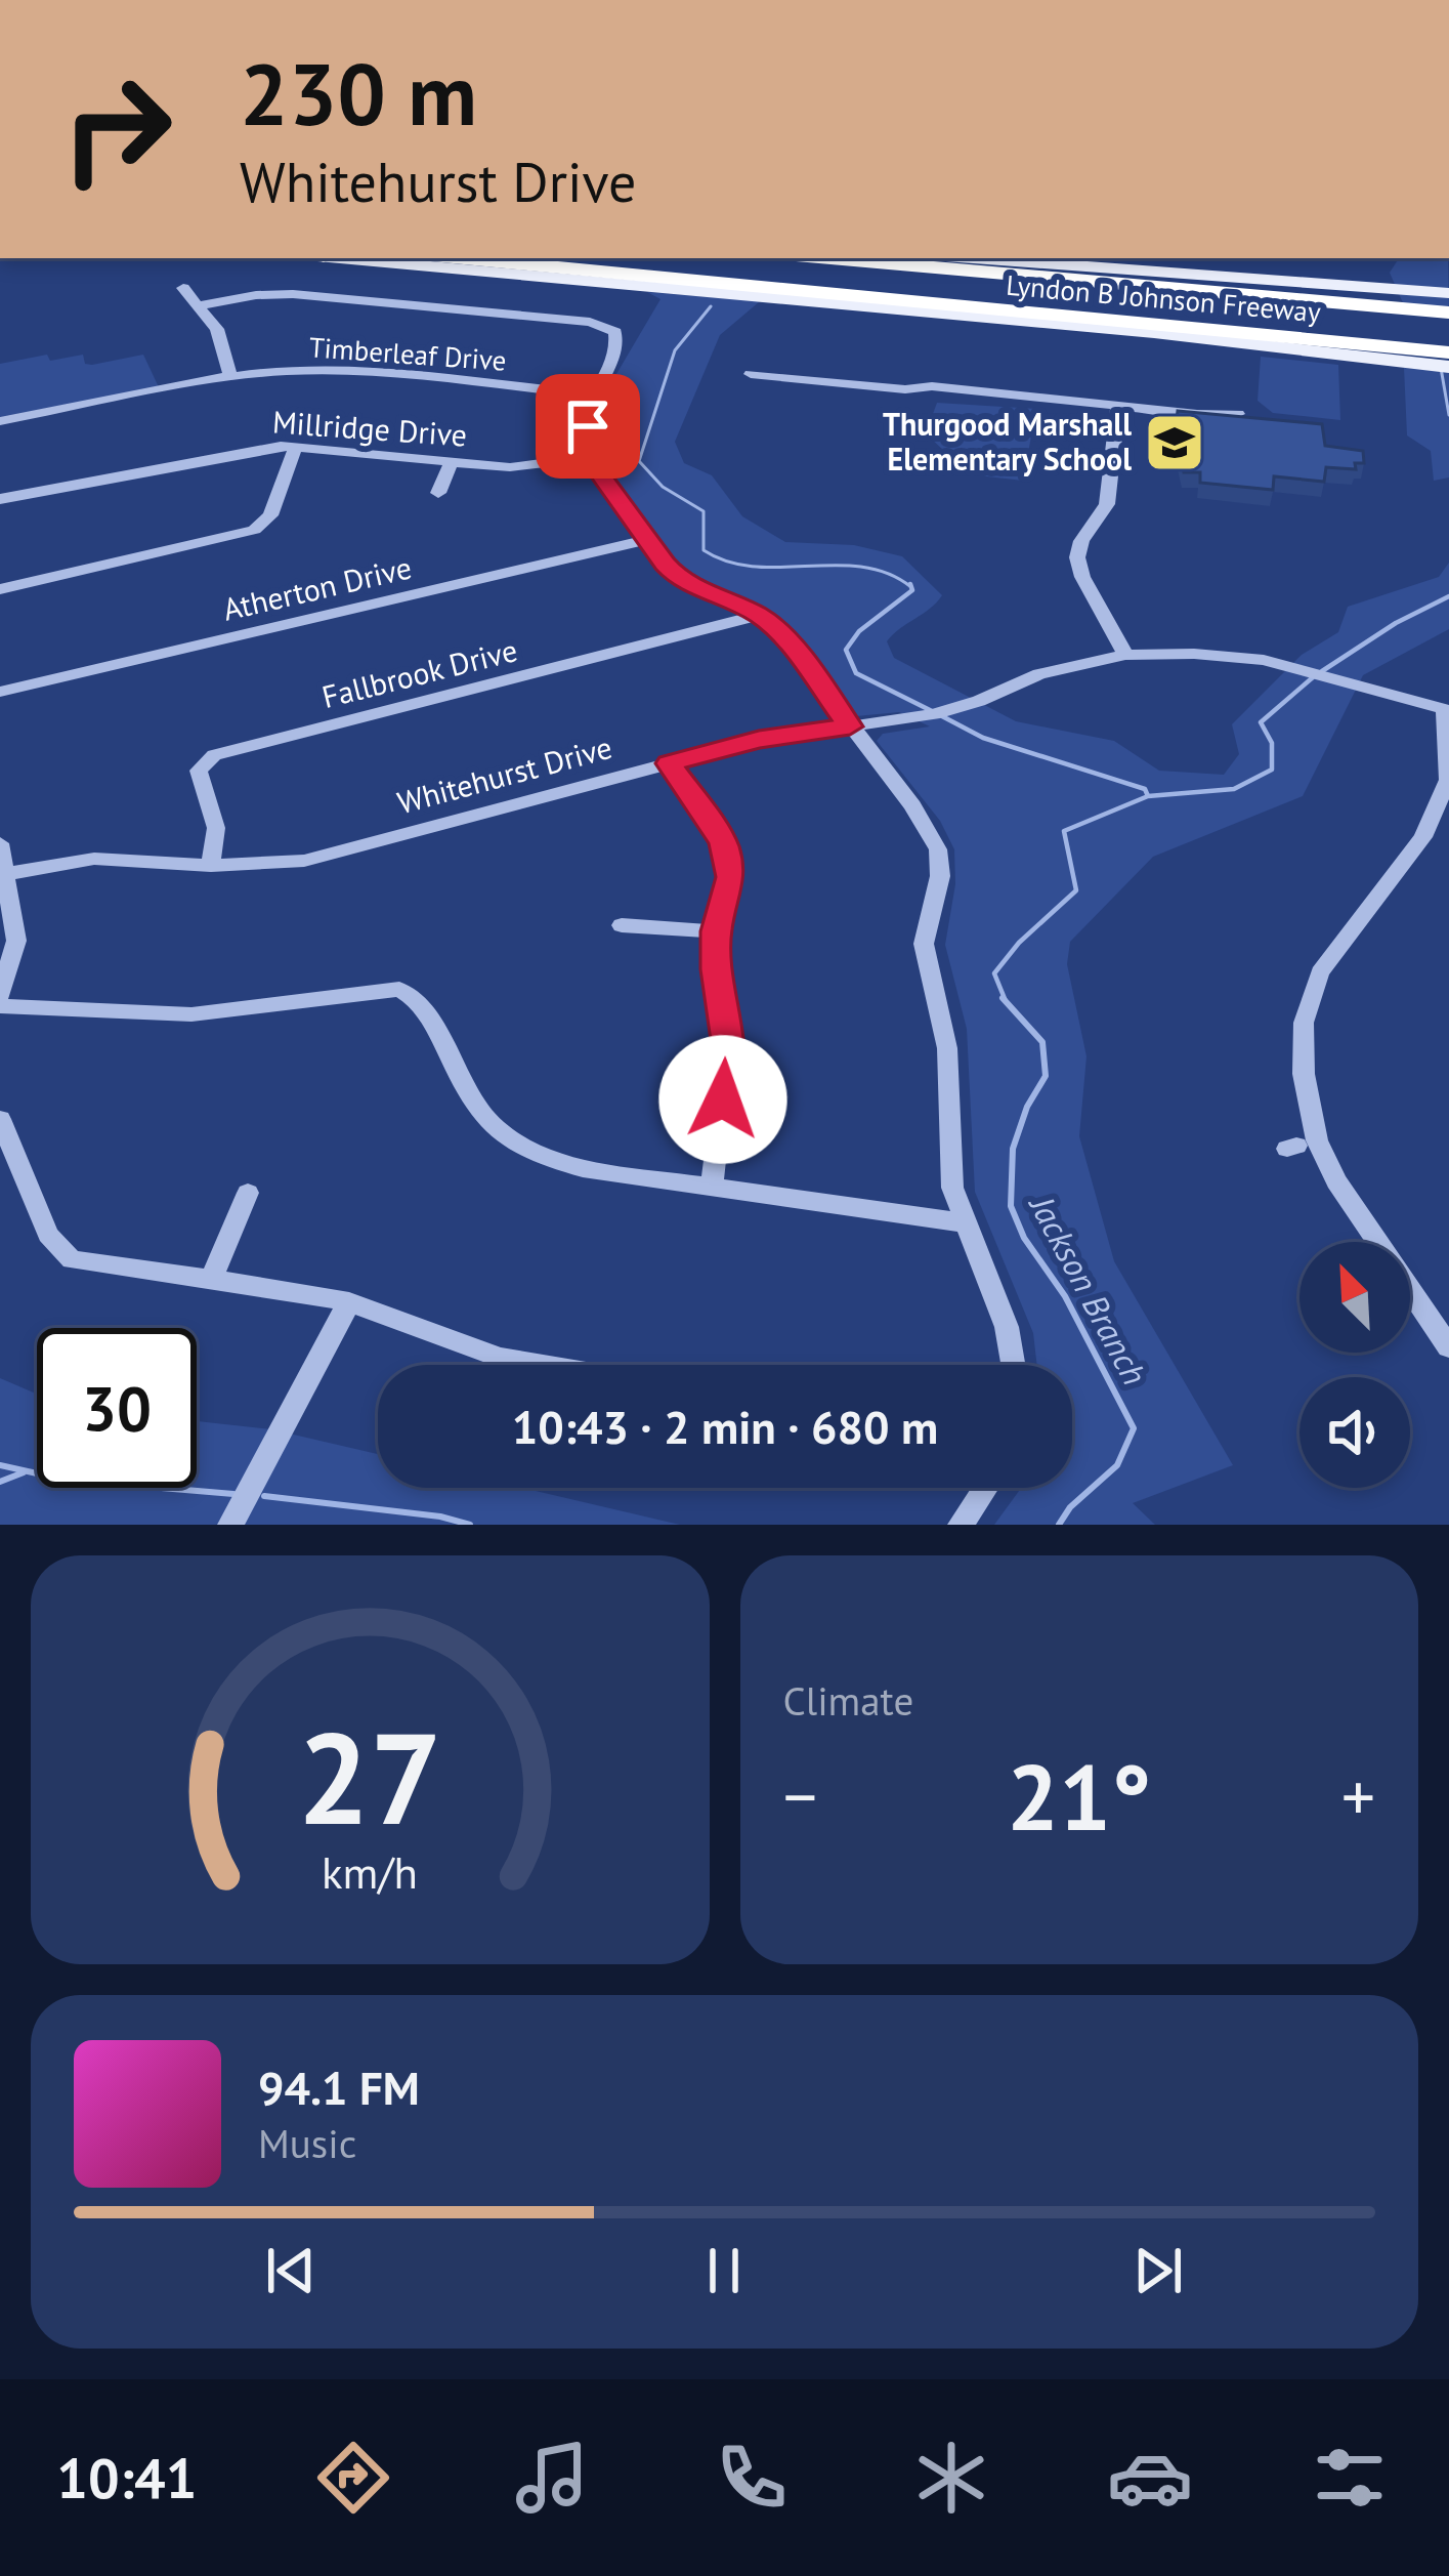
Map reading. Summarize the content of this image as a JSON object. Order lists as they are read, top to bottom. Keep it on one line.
{"streets":{"highway":["Lyndon B Johnson Freeway"],"street":["Timberleaf Drive","Millridge Drive","Atherton Drive","Fallbrook Drive","Whitehurst Drive"]},"crossings":[["Fallbrook Drive","Whitehurst Drive"]],"water":["Jackson Branch"],"places":{"school or university":["Thurgood Marshall Elementary School"]},"north":"top left","page":{"turn":["230 m","Whitehurst Drive"],"limit":"30","trip":"10:43 · 2 min · 680 m","tile":"Climate","heat":["−","21°","+"],"song":["94.1 FM","Music"],"tabs":"10:41","gauge":["27","km/h"]}}
